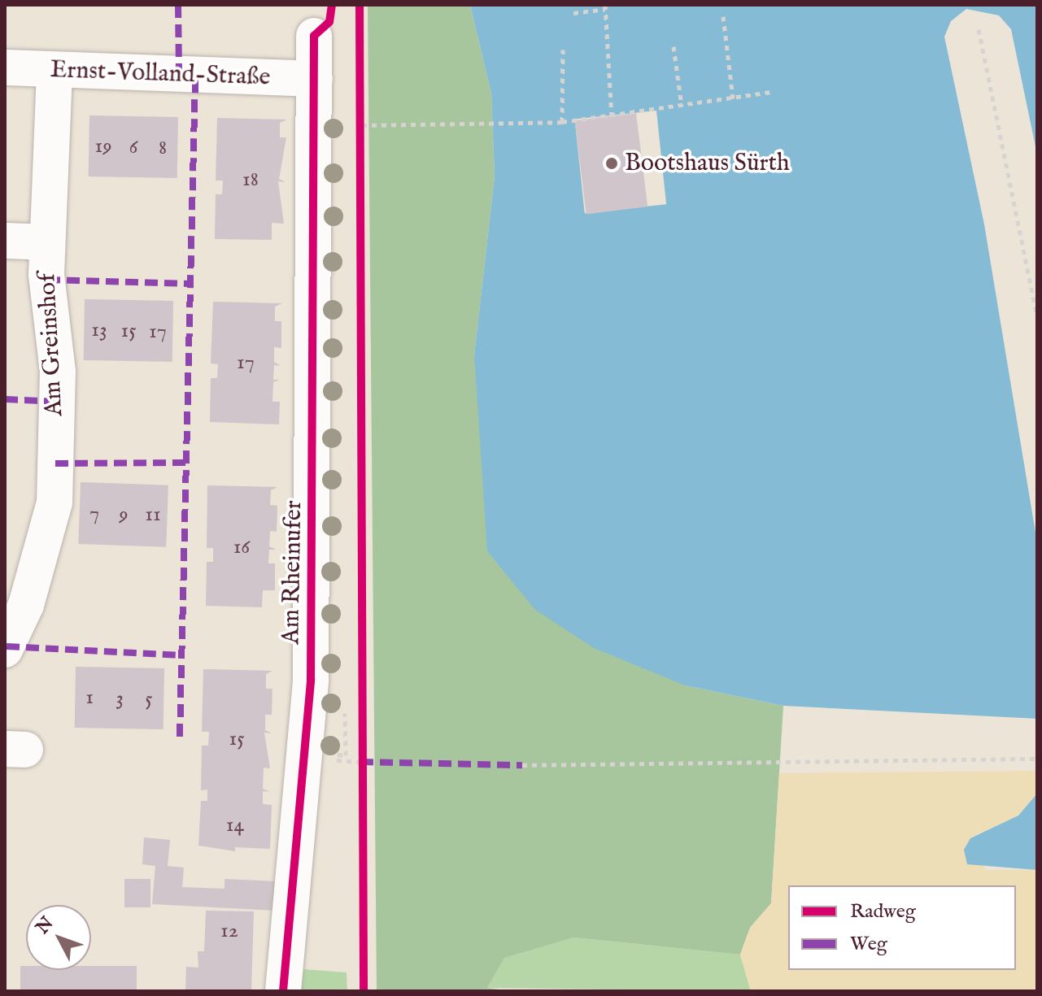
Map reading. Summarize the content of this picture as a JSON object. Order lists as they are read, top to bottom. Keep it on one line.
{"streets":{"street":["Ernst-Volland-Straße","Am Greinshof","Am Rheinufer"]},"crossings":[["Ernst-Volland-Straße","Am Greinshof"],["Ernst-Volland-Straße","Am Rheinufer"]],"places":["Bootshaus Sürth"],"house_numbers":["19","6","8","18","13","15","17","17","7","9","11","16","1","3","5","15","14","12"],"legend":["Radweg","Weg"],"north":"top left"}
